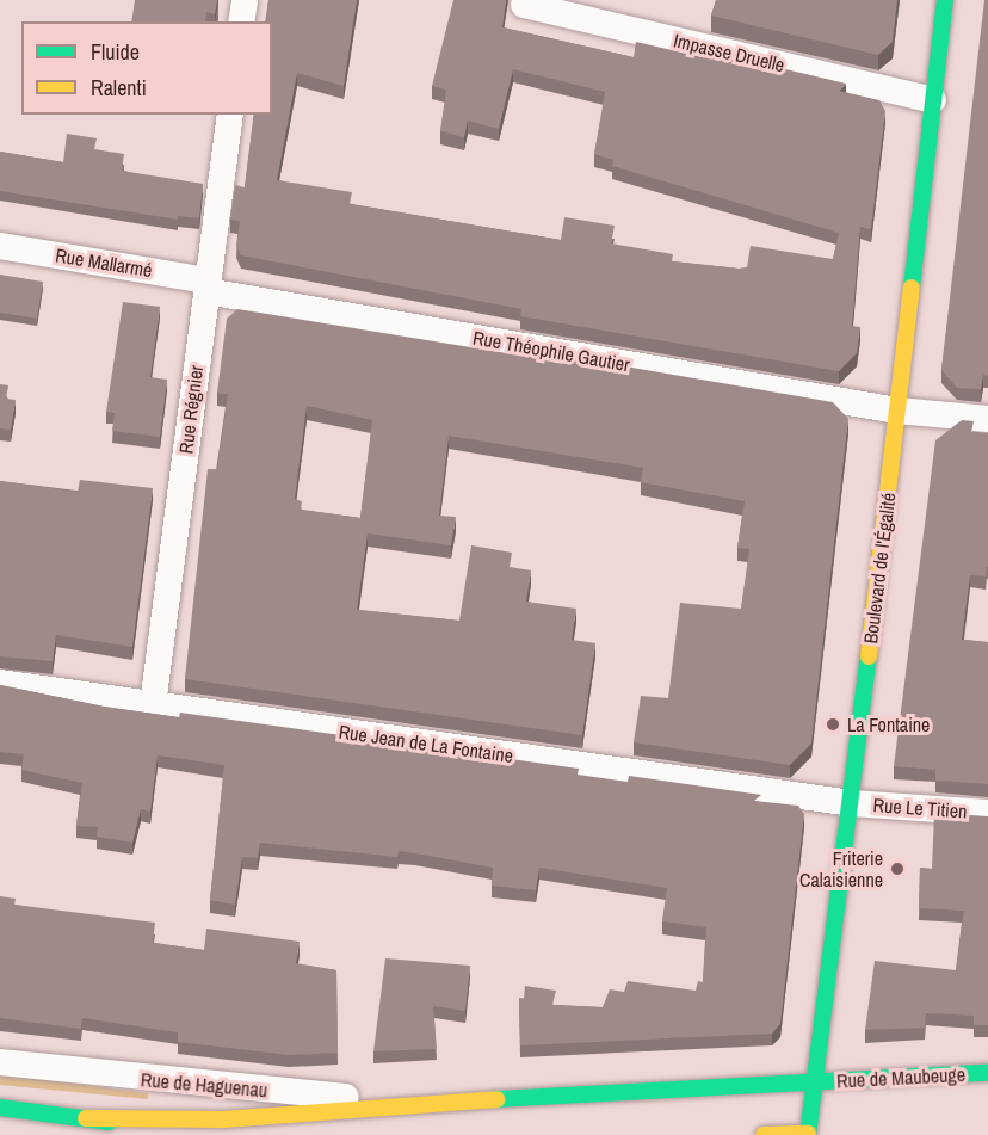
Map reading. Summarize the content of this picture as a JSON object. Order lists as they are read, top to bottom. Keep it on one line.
{"streets":{"main road":["Boulevard de l'Égalité","Rue de Maubeuge","Rue de Haguenau"],"street":["Impasse Druelle","Rue Mallarmé","Rue Théophile Gautier","Rue Régnier","Rue Jean de La Fontaine","Rue Le Titien"]},"crossings":[["Impasse Druelle","Boulevard de l'Égalité"],["Rue Mallarmé","Rue Théophile Gautier"],["Rue Mallarmé","Rue Régnier"],["Rue Théophile Gautier","Rue Régnier"],["Rue Théophile Gautier","Boulevard de l'Égalité"],["Rue Régnier","Rue Jean de La Fontaine"],["Boulevard de l'Égalité","Rue Jean de La Fontaine"],["Boulevard de l'Égalité","Rue Le Titien"],["Boulevard de l'Égalité","Rue de Maubeuge"],["Boulevard de l'Égalité","Rue de Haguenau"],["Rue Jean de La Fontaine","Rue Le Titien"],["Rue de Maubeuge","Rue de Haguenau"]],"places":["La Fontaine","Friterie Calaisienne"],"legend":["Fluide","Ralenti"]}
